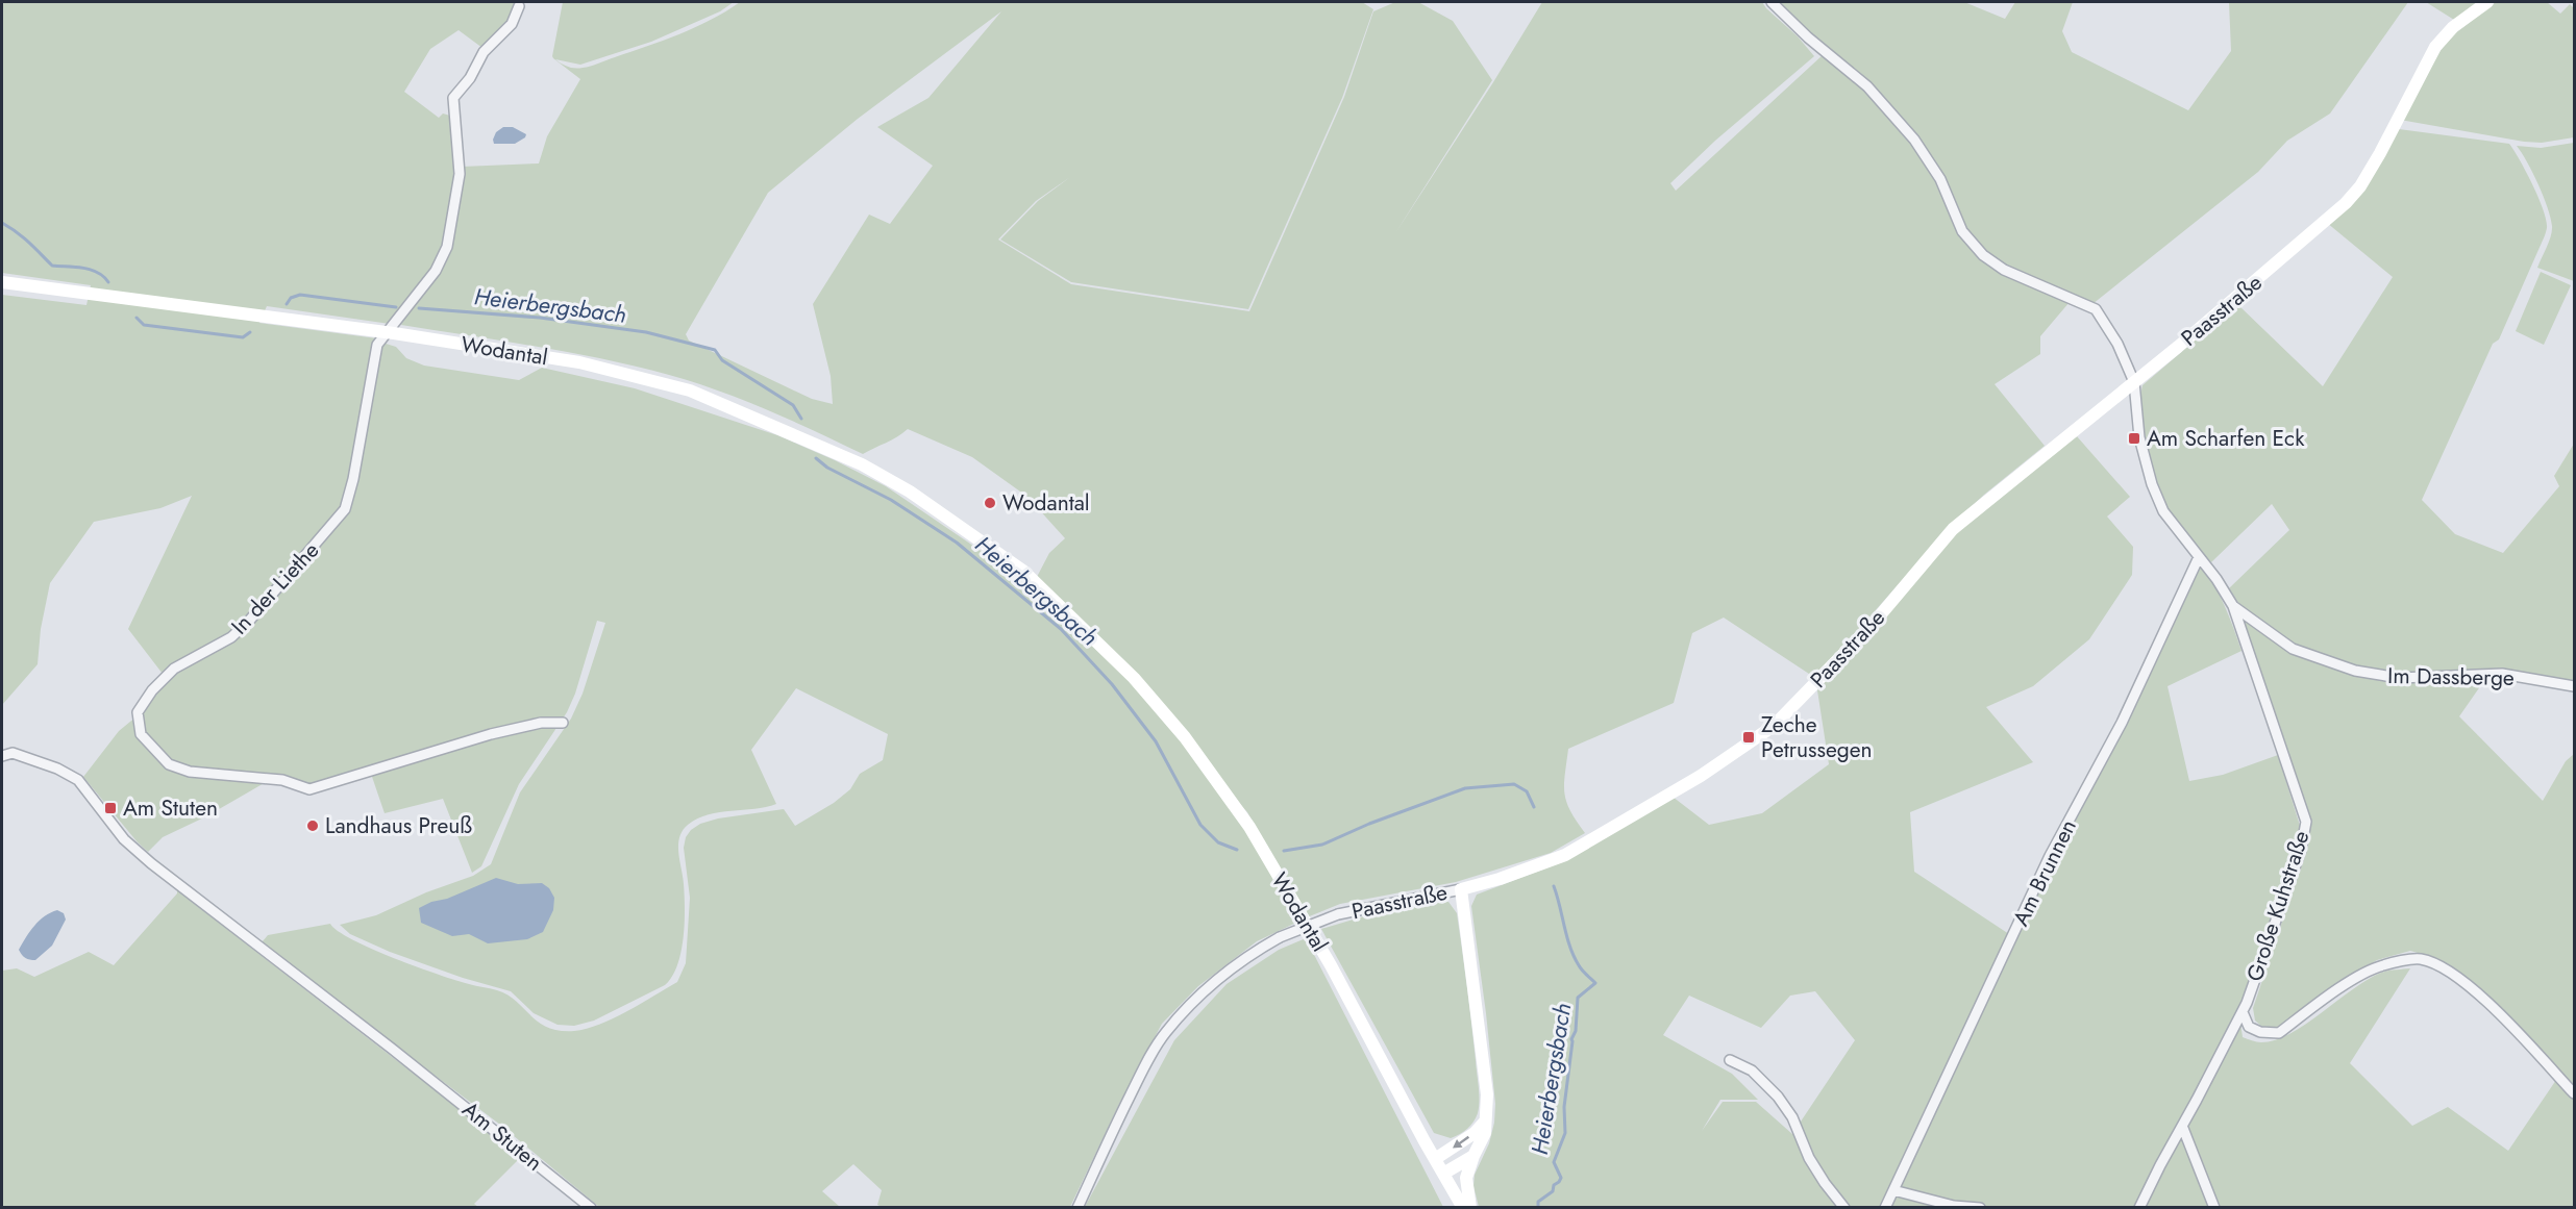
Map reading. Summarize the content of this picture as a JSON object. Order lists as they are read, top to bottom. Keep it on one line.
{"streets":{"main road":["Paasstraße","Wodantal"],"street":["In der Liethe","Im Dassberge","Am Brunnen","Große Kuhstraße","Am Stuten"]},"crossings":[["Paasstraße","Große Kuhstraße"],["Wodantal","In der Liethe"],["Im Dassberge","Große Kuhstraße"],["Am Brunnen","Große Kuhstraße"]],"water":["Heierbergsbach"],"places":{"transit":["Am Scharfen Eck","Zeche Petrussegen","Am Stuten"],"other":["Wodantal","Landhaus Preuß"]}}
